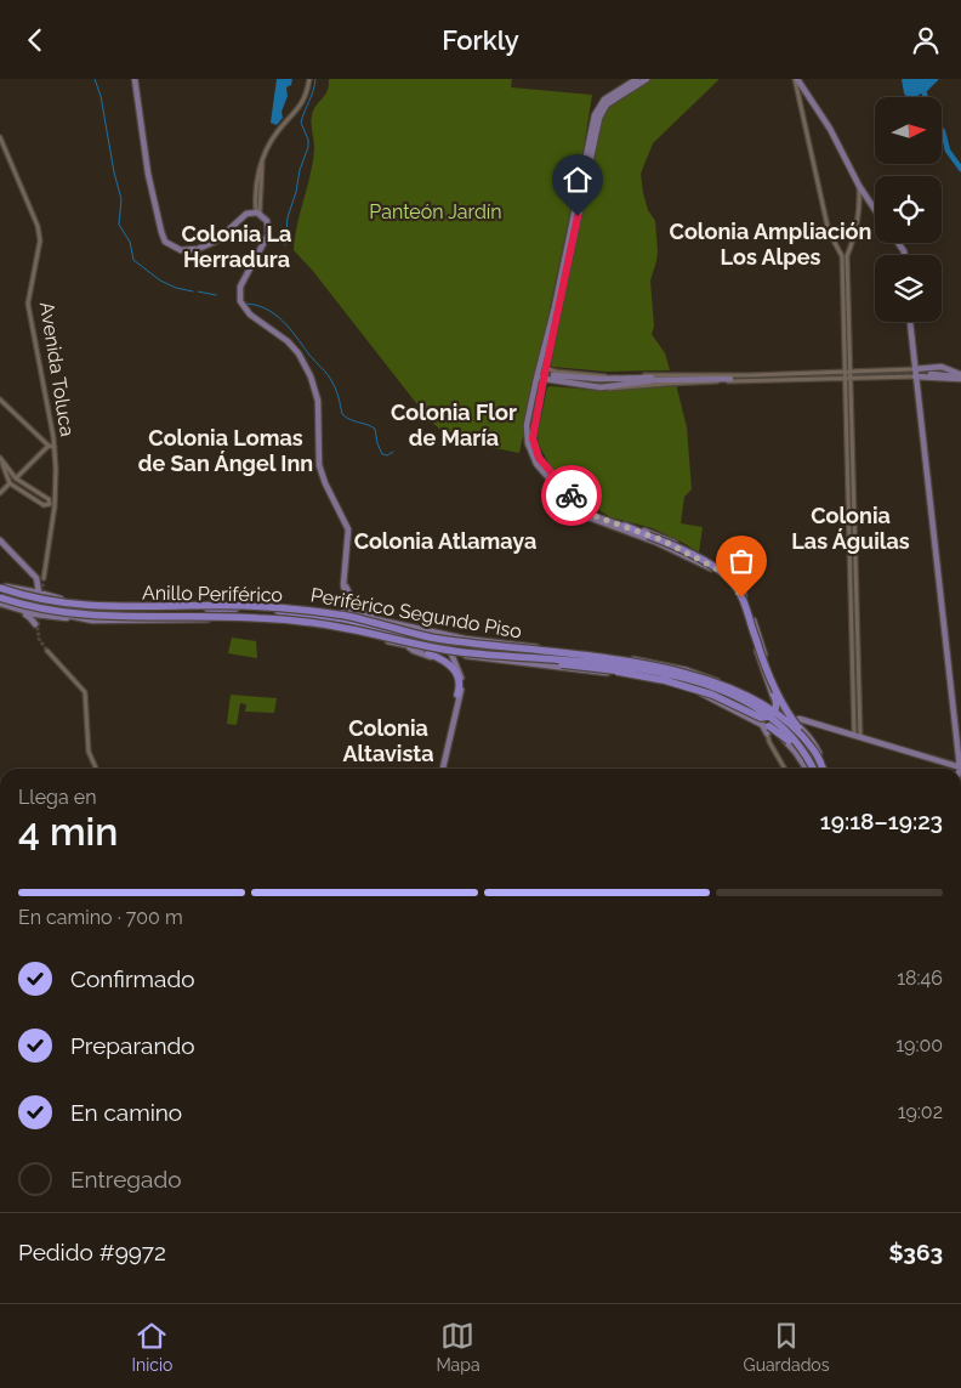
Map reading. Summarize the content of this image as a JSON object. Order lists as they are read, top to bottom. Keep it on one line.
{"streets":{"highway":["Anillo Periférico","Periférico Segundo Piso"],"street":["Avenida Toluca"]},"crossings":[["Anillo Periférico","Periférico Segundo Piso"]],"districts":["Colonia Ampliación Los Alpes","Colonia La Herradura","Colonia Flor de María","Colonia Lomas de San Ángel Inn","Colonia Las Águilas","Colonia Atlamaya","Colonia Altavista"],"parks":["Panteón Jardín"],"north":"right","page":{"header":"Forkly","heading":["4 min","Llega en","19:18–19:23"],"panel":["Pedido #9972","$363"],"bar":"En camino · 700 m","list":[["Confirmado","18:46"],["Preparando","19:00"],["En camino","19:02"],"Entregado"],"tabs":["Inicio","Mapa","Guardados"]}}
